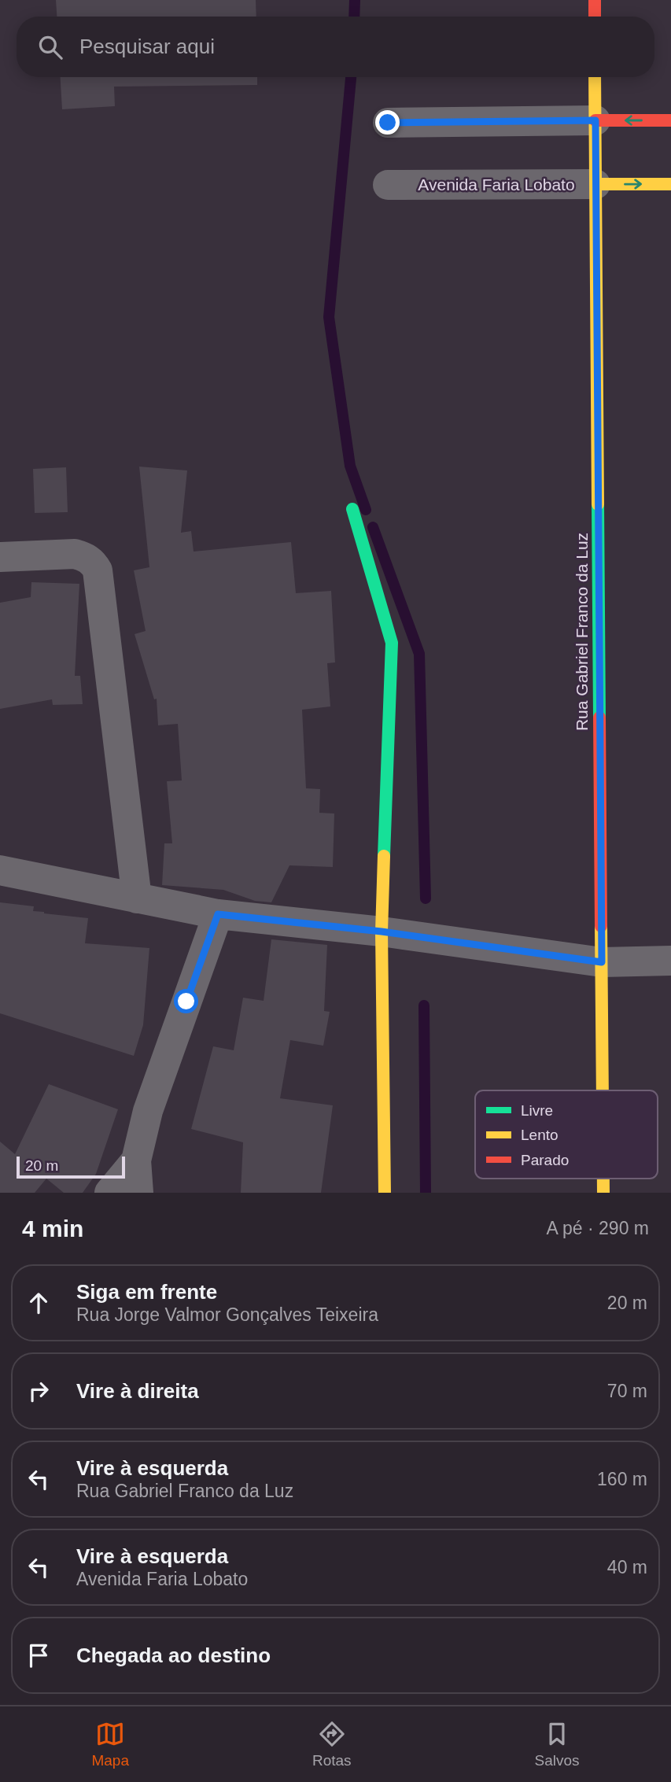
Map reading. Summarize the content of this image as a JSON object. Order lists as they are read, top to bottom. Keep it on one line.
{"streets":{"street":["Avenida Faria Lobato","Rua Gabriel Franco da Luz"]},"crossings":[["Avenida Faria Lobato","Rua Gabriel Franco da Luz"]],"legend":["Livre","Lento","Parado"],"scale_bar":"20 m","page":{"search":"Pesquisar aqui","scale":"20 m","heading":["4 min","A pé · 290 m"],"list":[["Siga em frente","Rua Jorge Valmor Gonçalves Teixeira","20 m"],["Vire à direita","70 m"],["Vire à esquerda","Rua Gabriel Franco da Luz","160 m"],["Vire à esquerda","Avenida Faria Lobato","40 m"],"Chegada ao destino"],"nav":["Mapa","Rotas","Salvos"]}}
